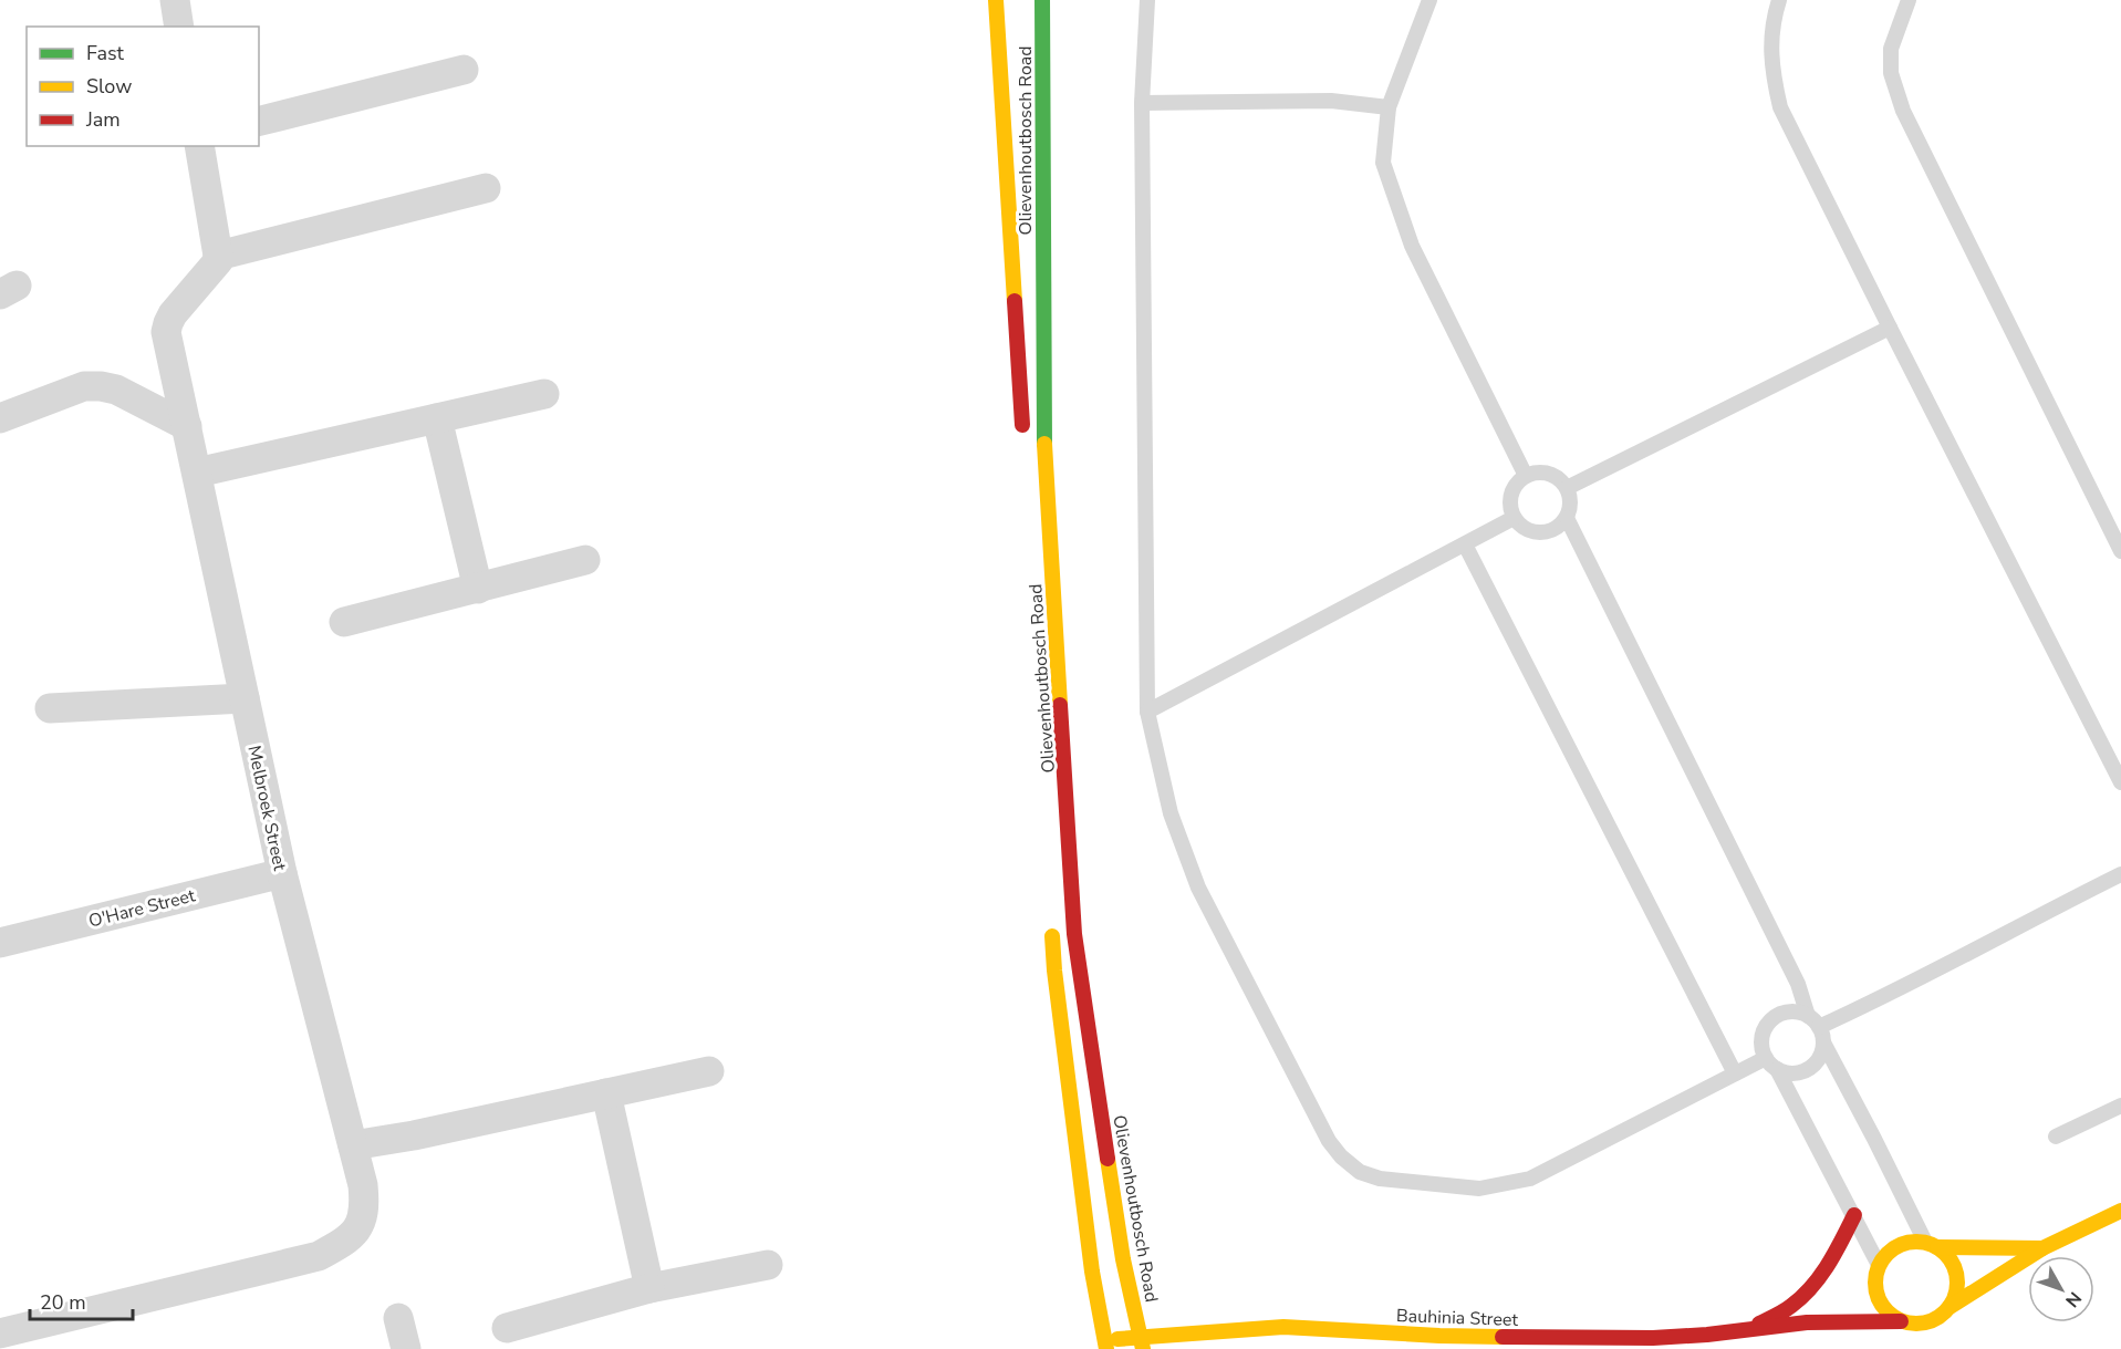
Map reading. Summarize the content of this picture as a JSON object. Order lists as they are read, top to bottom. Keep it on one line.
{"streets":{"main road":["Olievenhoutbosch Road","Bauhinia Street"],"street":["Melbroek Street","O'Hare Street"]},"crossings":[["Olievenhoutbosch Road","Bauhinia Street"],["Melbroek Street","O'Hare Street"]],"legend":["Fast","Slow","Jam"],"scale_bar":"20 m","north":"bottom right"}
